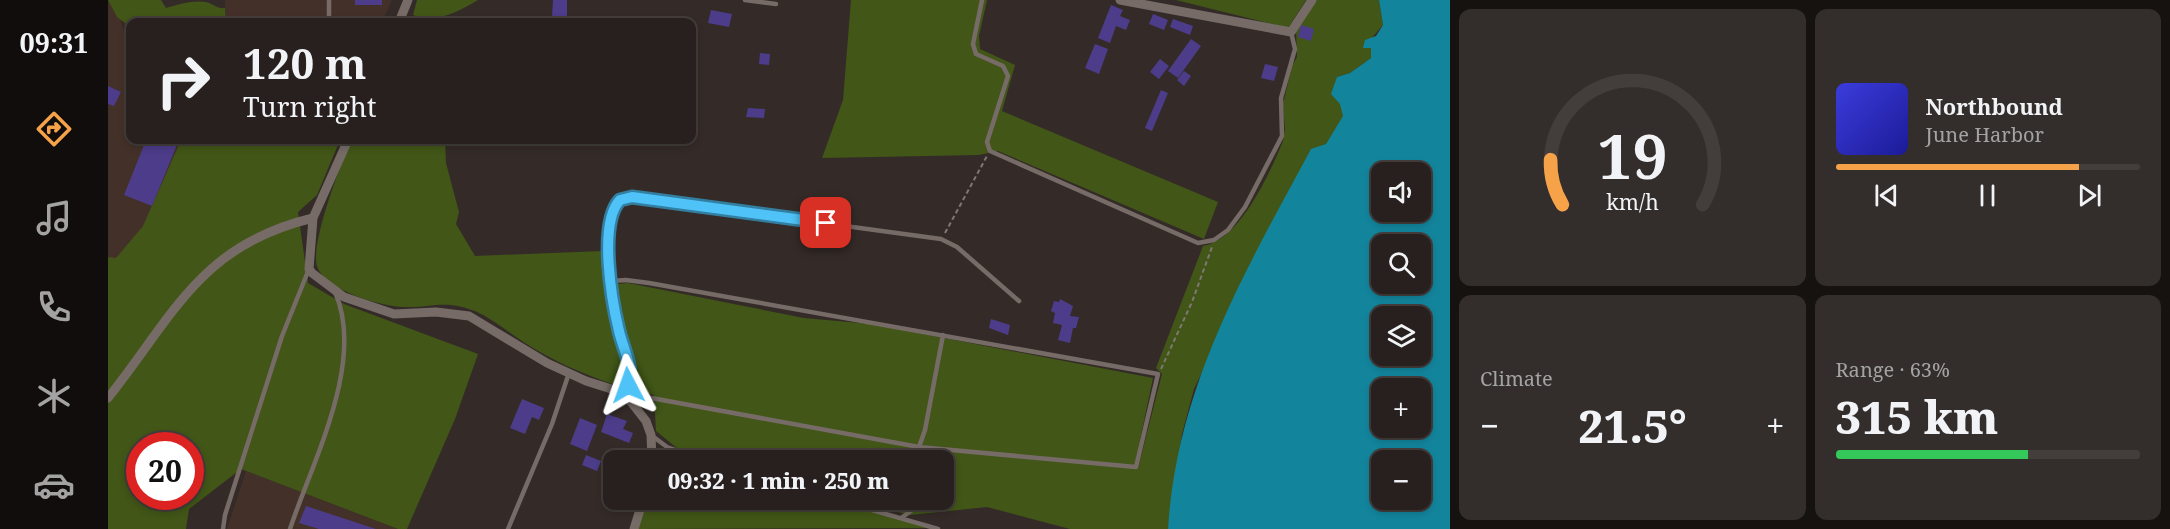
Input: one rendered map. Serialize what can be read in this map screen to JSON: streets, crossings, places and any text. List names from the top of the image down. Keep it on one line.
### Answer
{"page":{"tabs":"09:31","turn":["120 m","Turn right"],"song":["Northbound","June Harbor"],"map_buttons":["+","−"],"tile":["Climate",["Range · 63%","315 km"]],"heat":["−","21.5°","+"],"limit":"20","trip":"09:32 · 1 min · 250 m","gauge":["19","km/h"]}}
